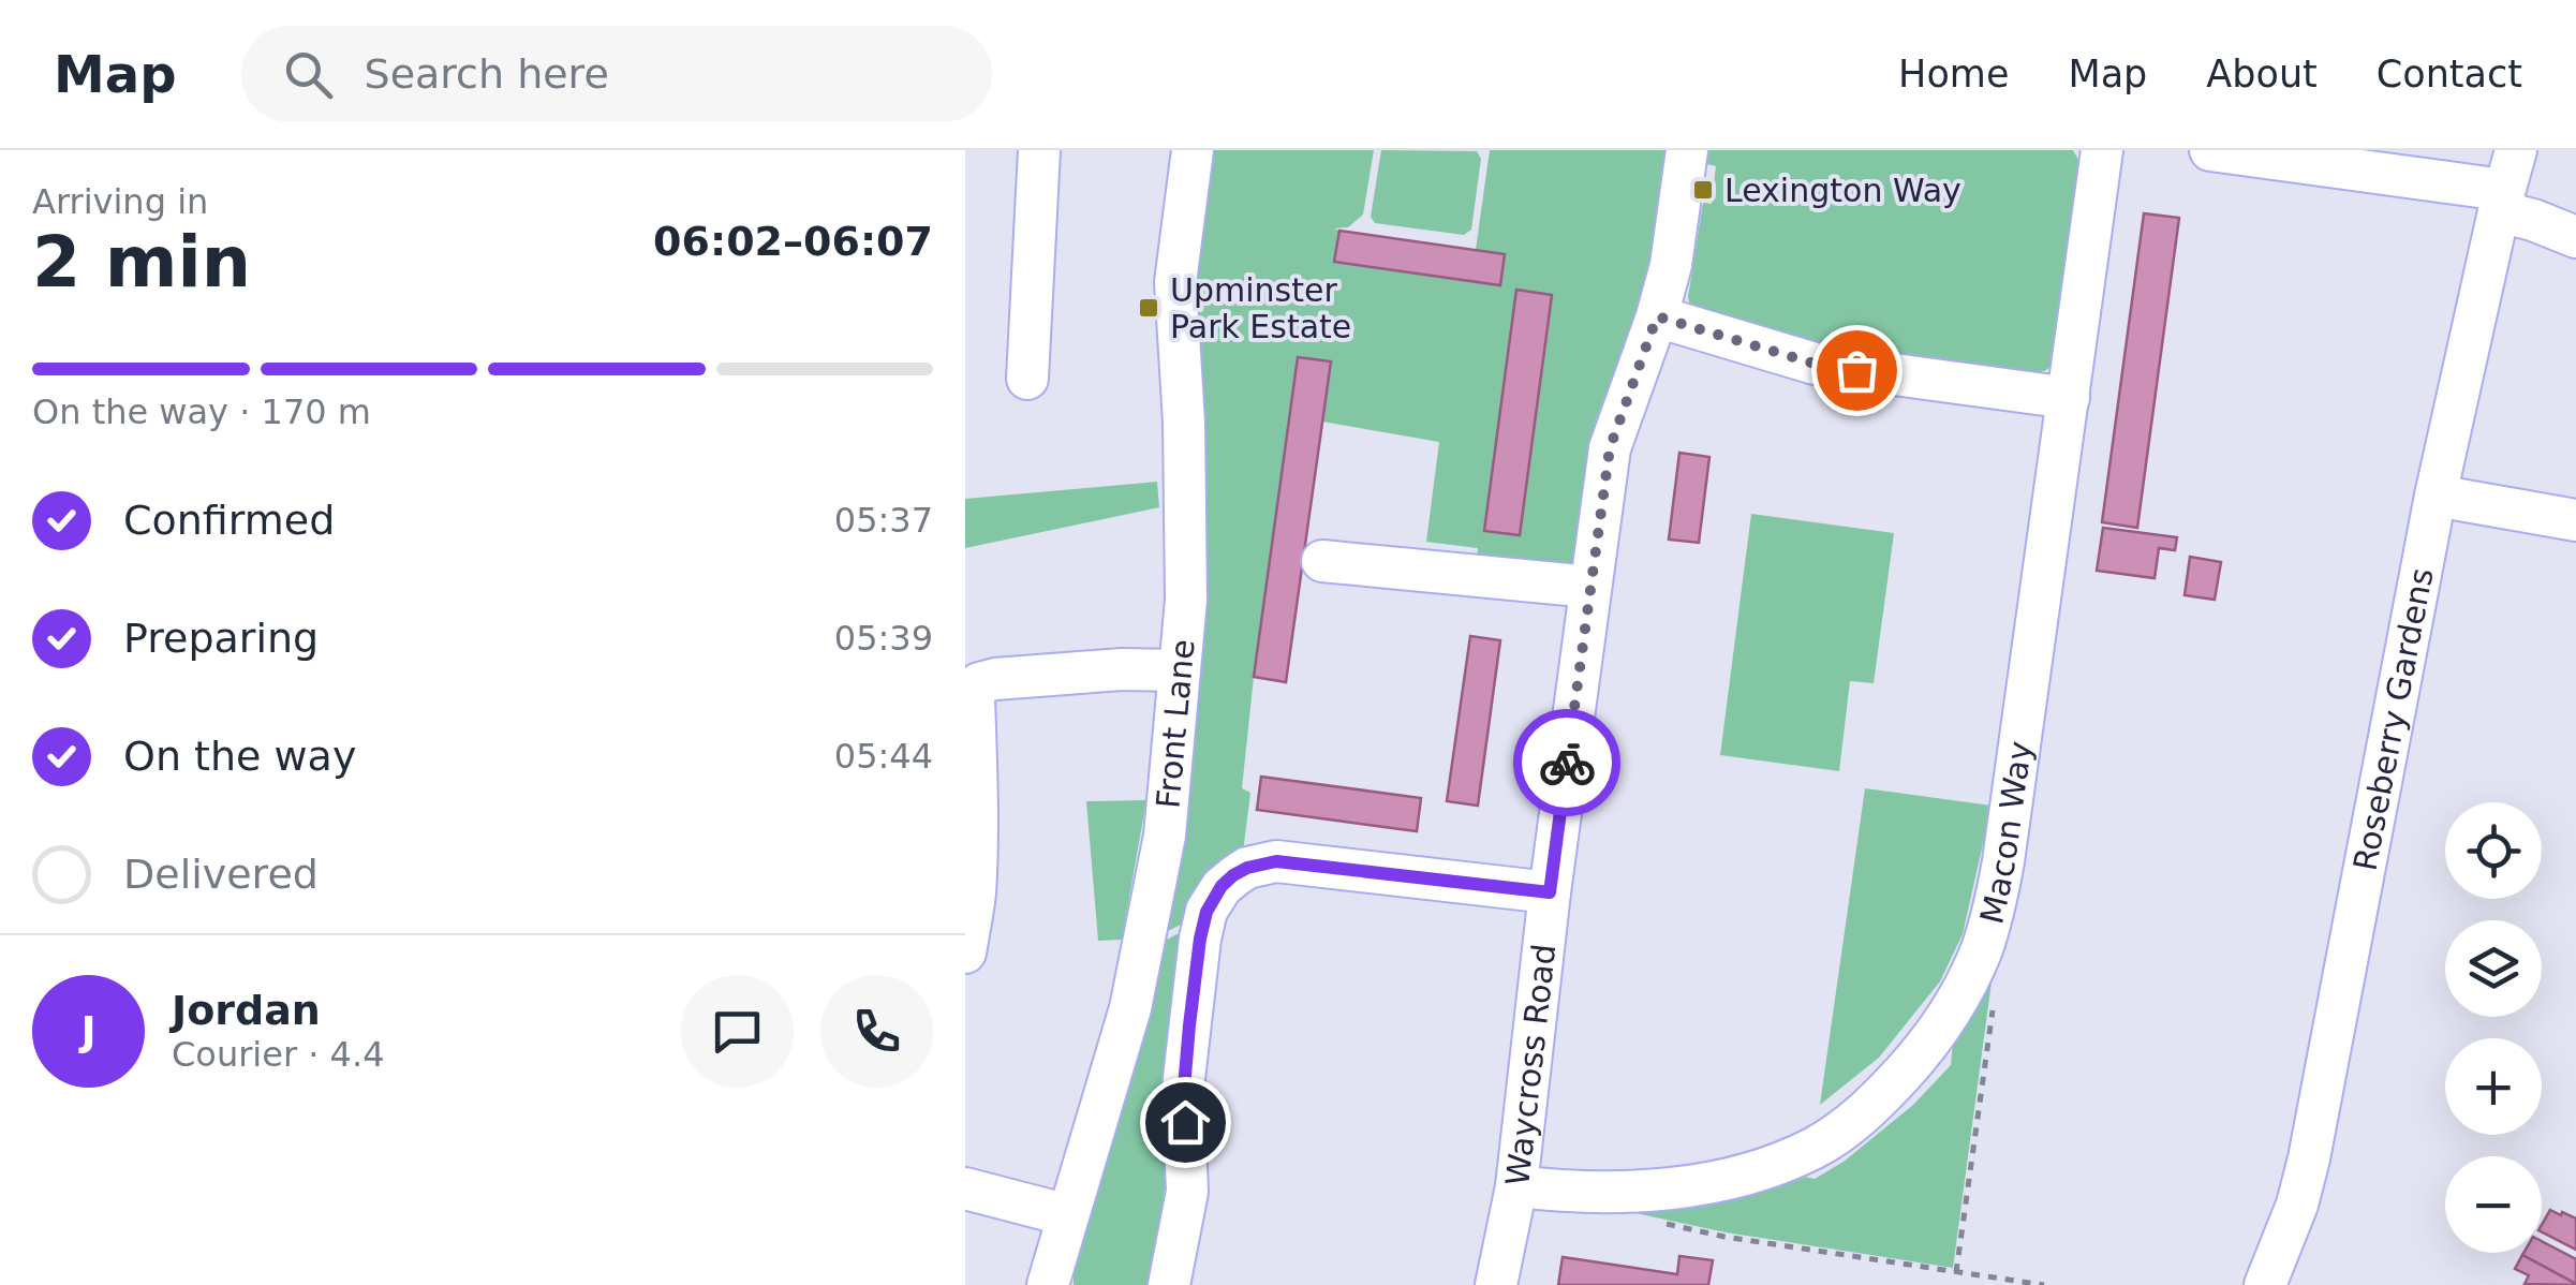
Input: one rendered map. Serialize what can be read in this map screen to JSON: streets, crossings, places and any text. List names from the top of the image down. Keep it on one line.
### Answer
{"streets":{"street":["Roseberry Gardens","Front Lane","Macon Way","Waycross Road"]},"crossings":[["Macon Way","Waycross Road"]],"places":{"transit":["Lexington Way","Upminster Park Estate"]},"page":{"header":"Map","search":"Search here","nav":["Home","Map","About","Contact"],"heading":["2 min","Arriving in","06:02–06:07"],"panel":["Jordan","Courier · 4.4"],"bar":"On the way · 170 m","list":[["Confirmed","05:37"],["Preparing","05:39"],["On the way","05:44"],"Delivered"],"map_buttons":["+","−"],"round":"J"}}
